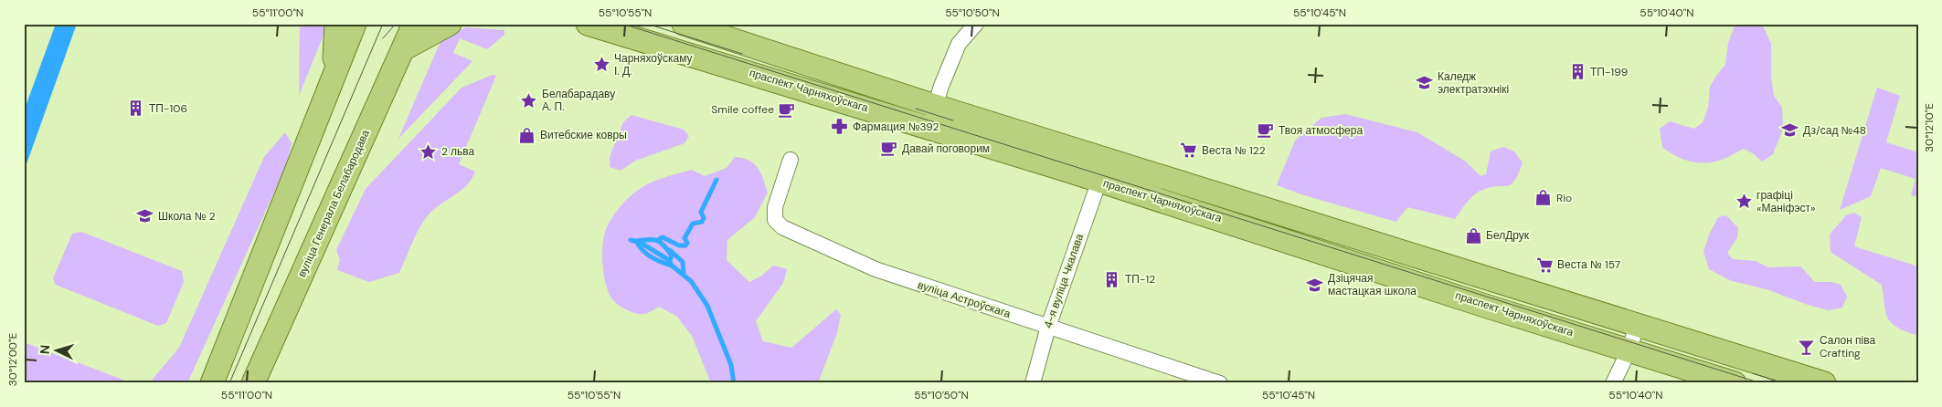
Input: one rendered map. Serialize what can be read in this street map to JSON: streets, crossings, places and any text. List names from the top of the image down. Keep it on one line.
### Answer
{"streets":{"main road":["праспект Чарняхоўскага","вуліца Генерала Белабародава"],"street":["4-я вуліца Чкалава","вуліца Астроўскага"]},"crossings":[["праспект Чарняхоўскага","4-я вуліца Чкалава"],["4-я вуліца Чкалава","вуліца Астроўскага"]],"places":{"place":["Чарняхоўскаму І. Д.","Белабарадаву А. П.","2 льва","графіці «Маніфэст»"],"building":["ТП-199","ТП-106","ТП-12"],"school or university":["Каледж электратэхнікі","Дз/сад №48","Школа № 2","Дзіцячая мастацкая школа"],"cafe":["Smile coffee","Твоя атмосфера","Давай поговорим"],"pharmacy":["Фармация №392"],"shop":["Витебские ковры","Rio","БелДрук"],"supermarket":["Веста № 122","Веста № 157"],"bar":["Салон піва Crafting"]},"north":"left","coordinates":["55°11'00\"N","55°10'55\"N","55°10'50\"N","55°10'45\"N","55°10'40\"N","30°12'10\"E","30°12'00\"E"]}
